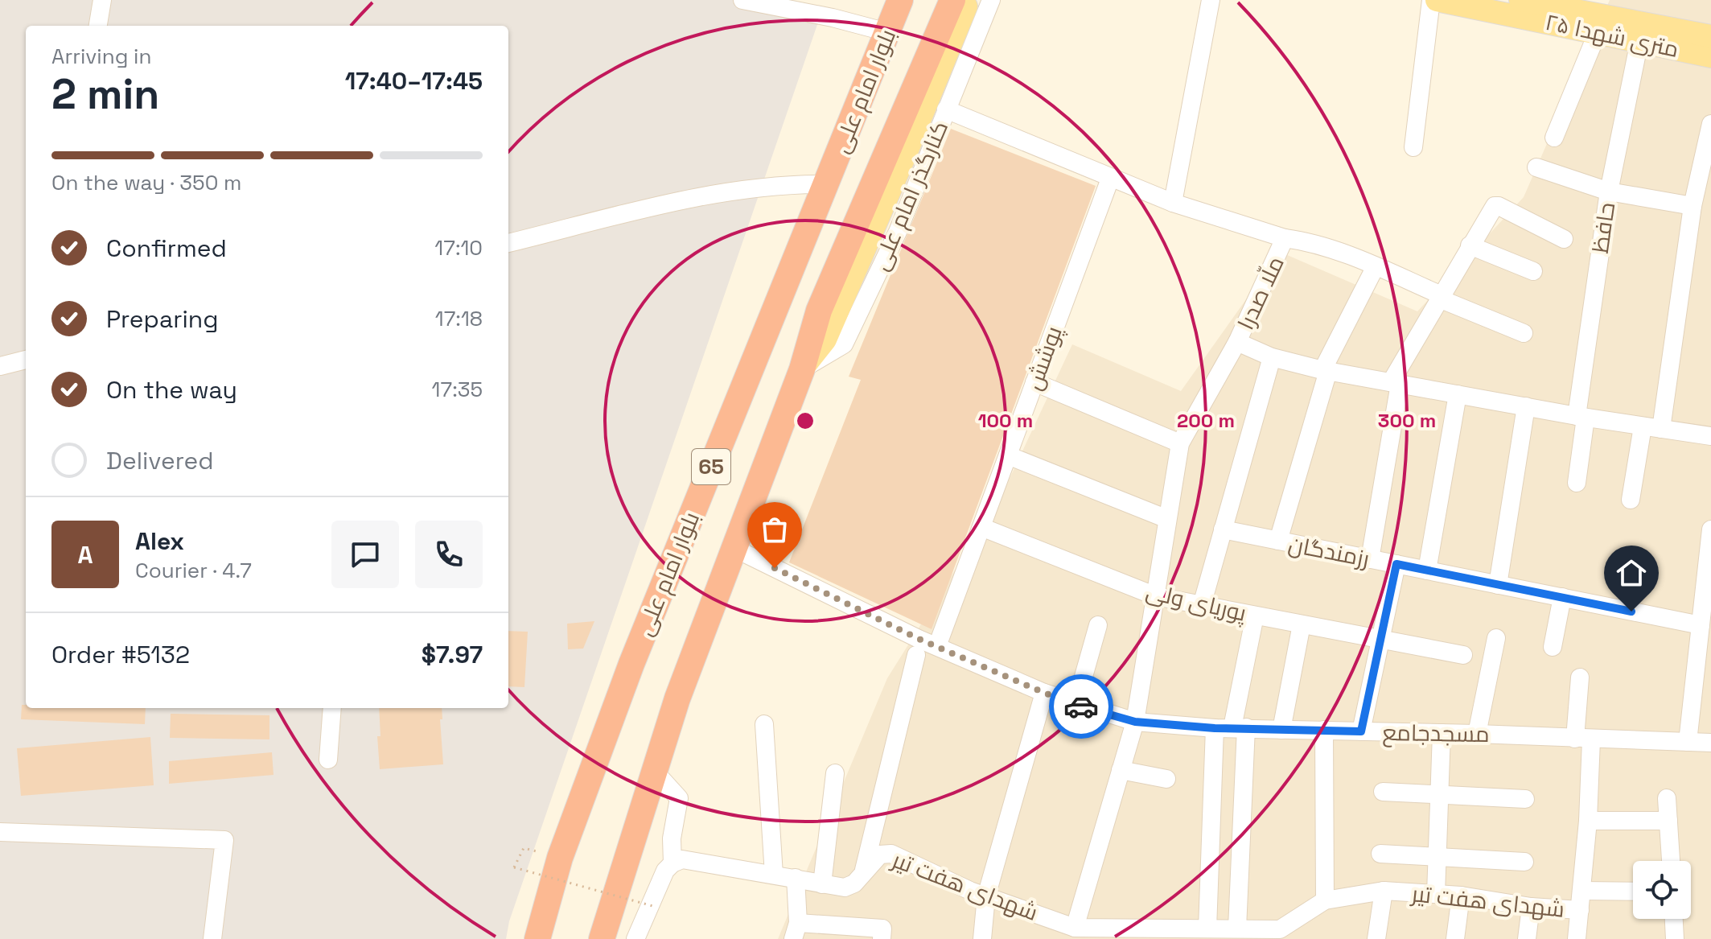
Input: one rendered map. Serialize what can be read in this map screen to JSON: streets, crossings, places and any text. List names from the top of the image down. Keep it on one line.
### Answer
{"streets":{"highway":["بلوار امام علی","65"],"main road":["۲۵ متری شهدا"],"street":["کنارگذر امام علی","حافظ","ملّا صدرا","پوشش","رزمندگان","پوریای ولی","مسجدجامع","شهدای هفت تیر"]},"crossings":[["۲۵ متری شهدا","حافظ"],["بلوار امام علی","کنارگذر امام علی"],["بلوار امام علی","مسجدجامع"],["کنارگذر امام علی","ملّا صدرا"],["حافظ","ملّا صدرا"],["ملّا صدرا","پوشش"],["پوشش","پوریای ولی"],["پوشش","مسجدجامع"]],"page":{"heading":["2 min","Arriving in","17:40–17:45"],"panel":["Alex","Courier · 4.7","Order #5132","$7.97"],"bar":"On the way · 350 m","list":[["Confirmed","17:10"],["Preparing","17:18"],["On the way","17:35"],"Delivered"],"round":"A"},"rings":["100 m","200 m","300 m"]}
